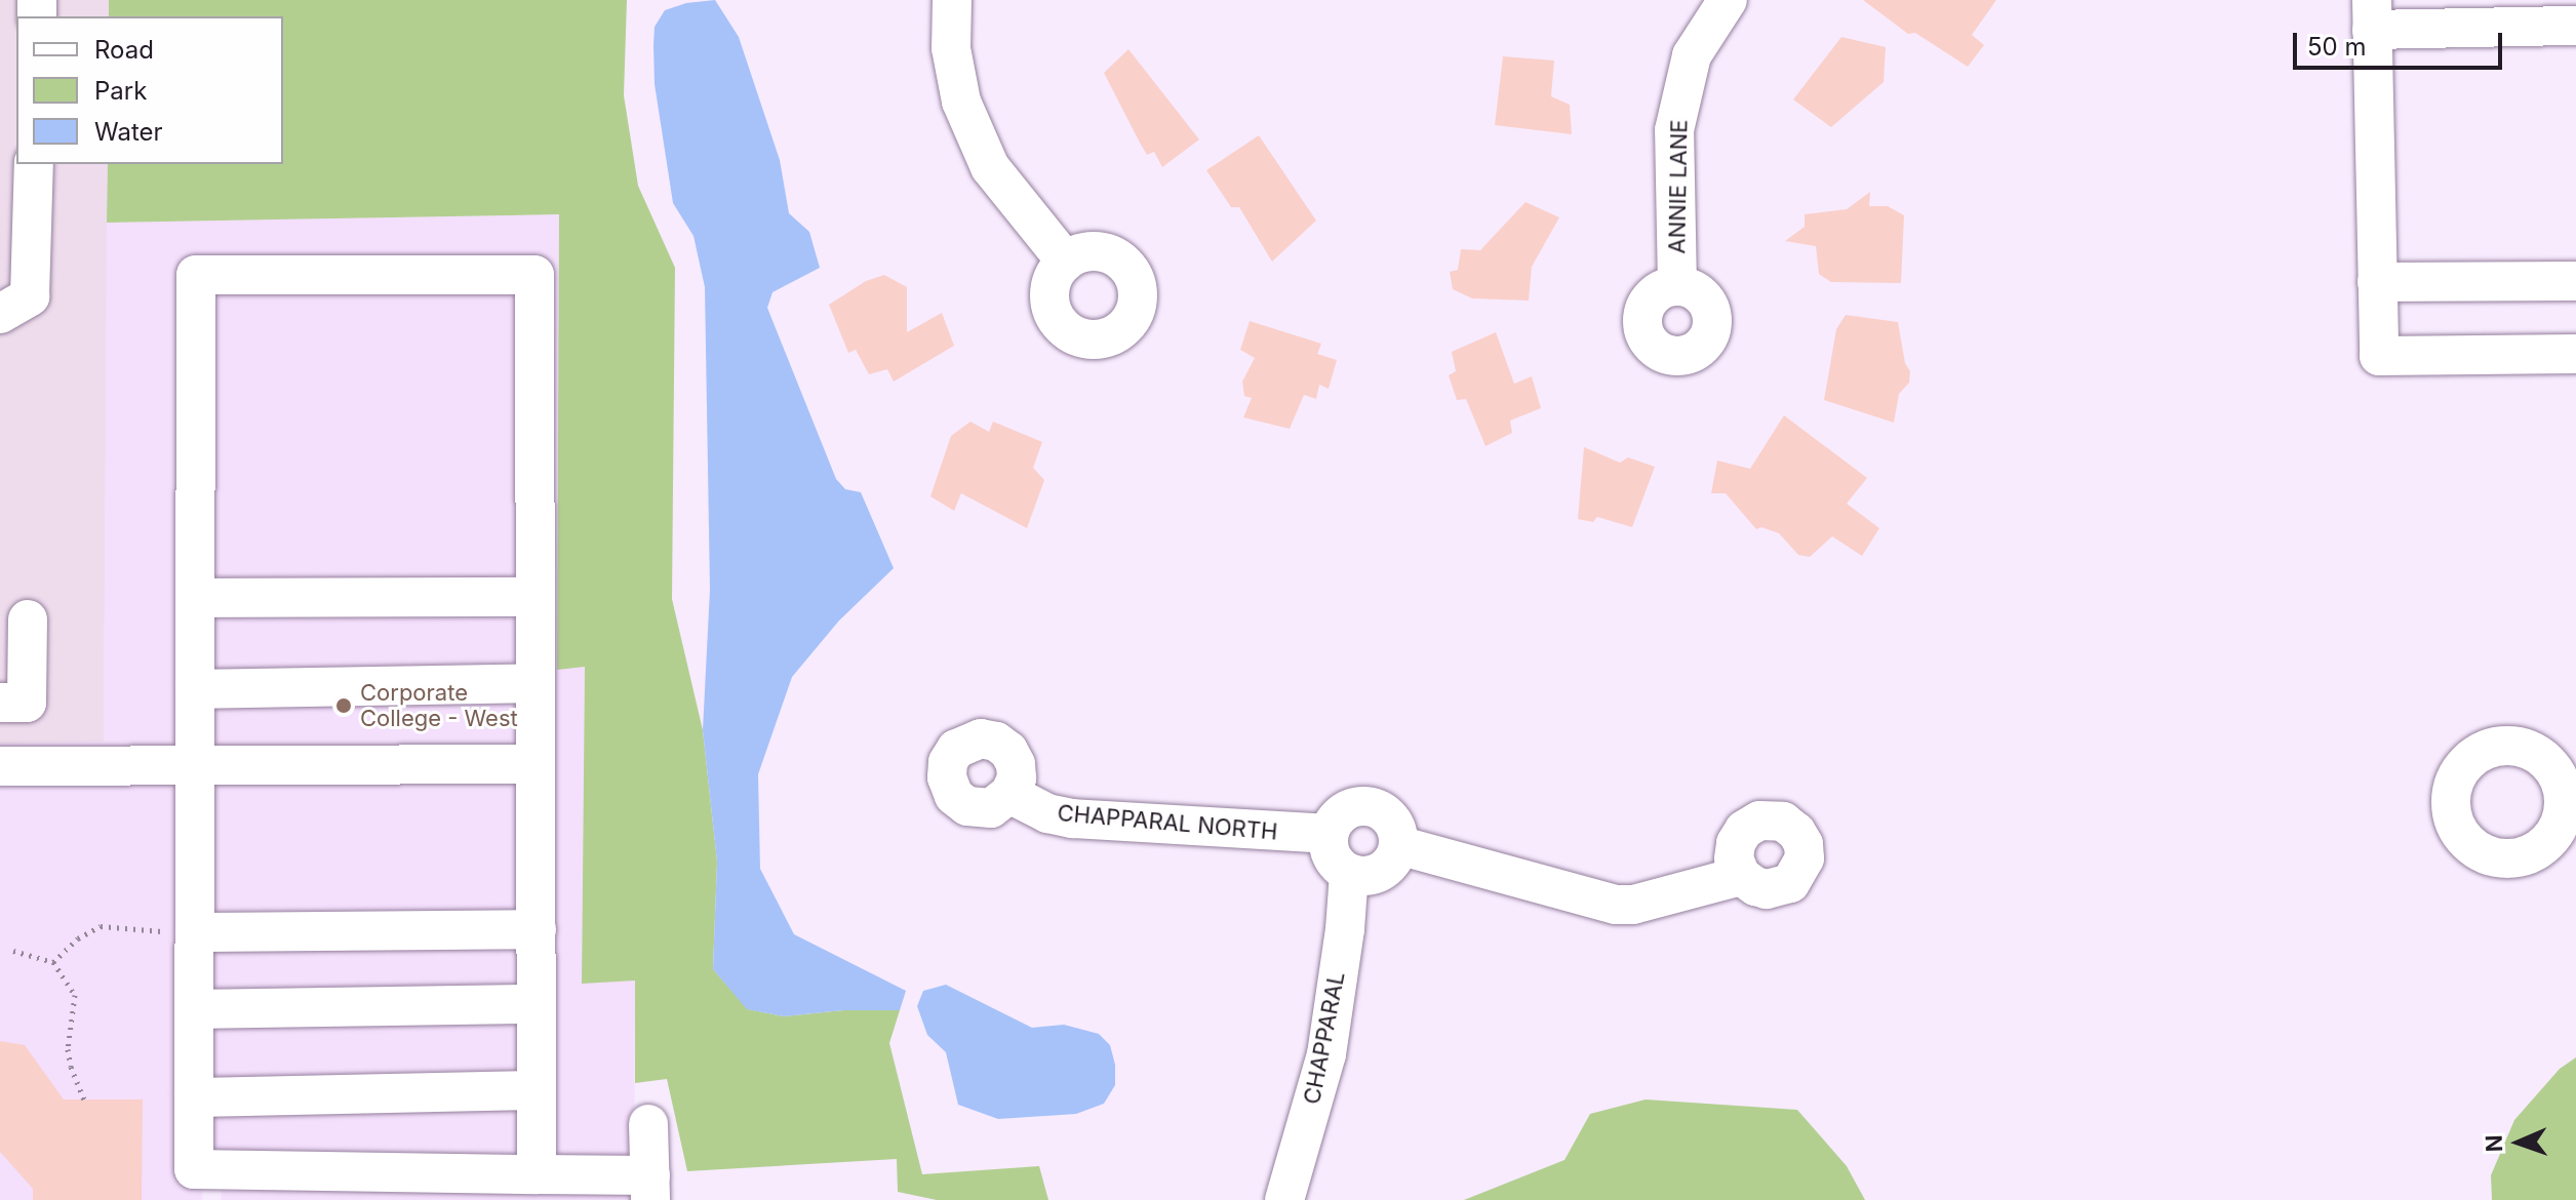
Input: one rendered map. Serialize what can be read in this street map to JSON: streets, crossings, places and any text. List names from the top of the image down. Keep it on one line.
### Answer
{"streets":{"street":["ANNIE LANE","CHAPPARAL NORTH","CHAPPARAL"]},"crossings":[["CHAPPARAL NORTH","CHAPPARAL"]],"places":["Corporate College - West"],"legend":["Road","Park","Water"],"scale_bar":"50 m","north":"left"}
